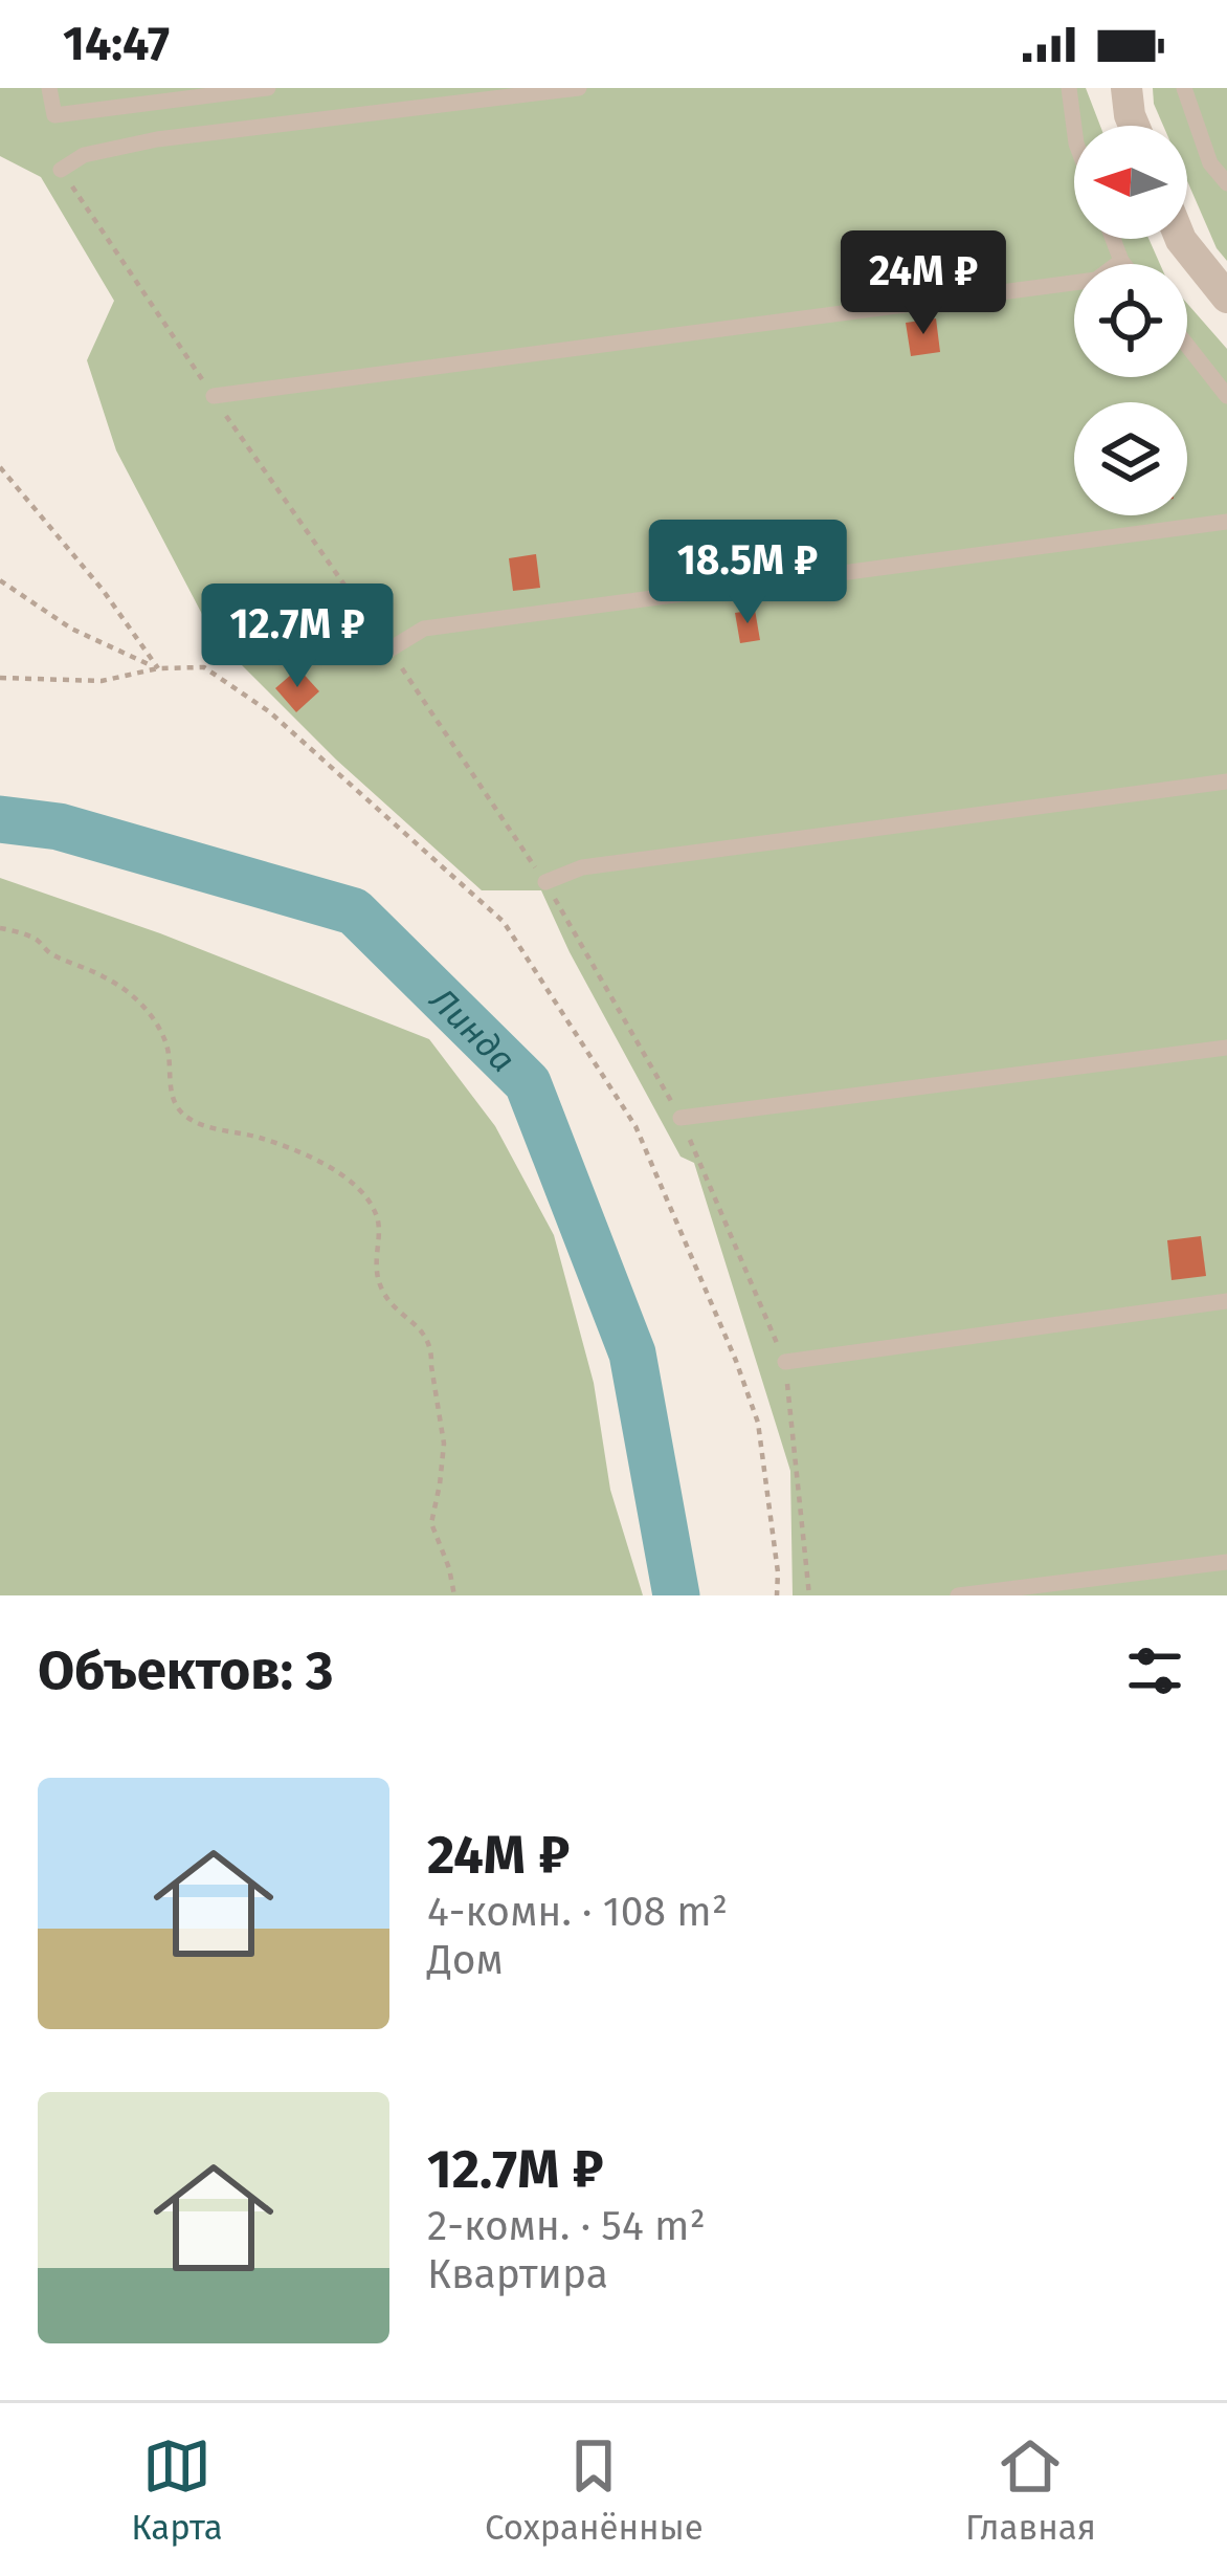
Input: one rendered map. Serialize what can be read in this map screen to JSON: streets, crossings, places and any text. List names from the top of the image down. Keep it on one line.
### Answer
{"water":["Линда"],"north":"left","page":{"status":"14:47","price":["24M ₽","18.5M ₽","12.7M ₽"],"heading":"Объектов: 3","list":[{"name":"24M ₽","note":"4-комн. · 108 m² · Дом"},{"name":"12.7M ₽","note":"2-комн. · 54 m² · Квартира"}],"tabs":["Карта","Сохранённые","Главная"]}}
